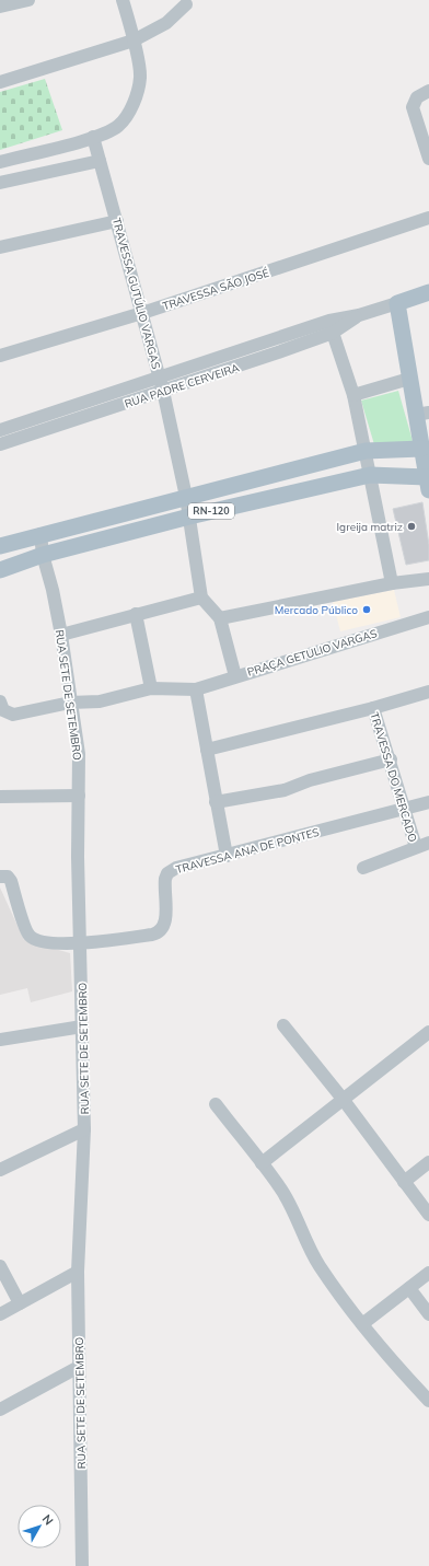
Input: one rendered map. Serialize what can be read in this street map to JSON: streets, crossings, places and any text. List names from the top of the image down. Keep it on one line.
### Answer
{"streets":{"main road":["RUA PADRE CERVEIRA","RN-120"],"street":["TRAVESSA SÃO JOSÉ","TRAVESSA GUTÚLIO VARGAS","PRAÇA GETULIO VARGAS","RUA SETE DE SETEMBRO","TRAVESSA DO MERCADO","TRAVESSA ANA DE PONTES"]},"crossings":[["TRAVESSA SÃO JOSÉ","TRAVESSA GUTÚLIO VARGAS"],["TRAVESSA GUTÚLIO VARGAS","RUA PADRE CERVEIRA"],["TRAVESSA GUTÚLIO VARGAS","RN-120"],["RUA PADRE CERVEIRA","RN-120"],["RN-120","RUA SETE DE SETEMBRO"],["RUA SETE DE SETEMBRO","TRAVESSA ANA DE PONTES"],["TRAVESSA DO MERCADO","TRAVESSA ANA DE PONTES"]],"places":["Igreija matriz","Mercado Público"],"north":"top right"}
